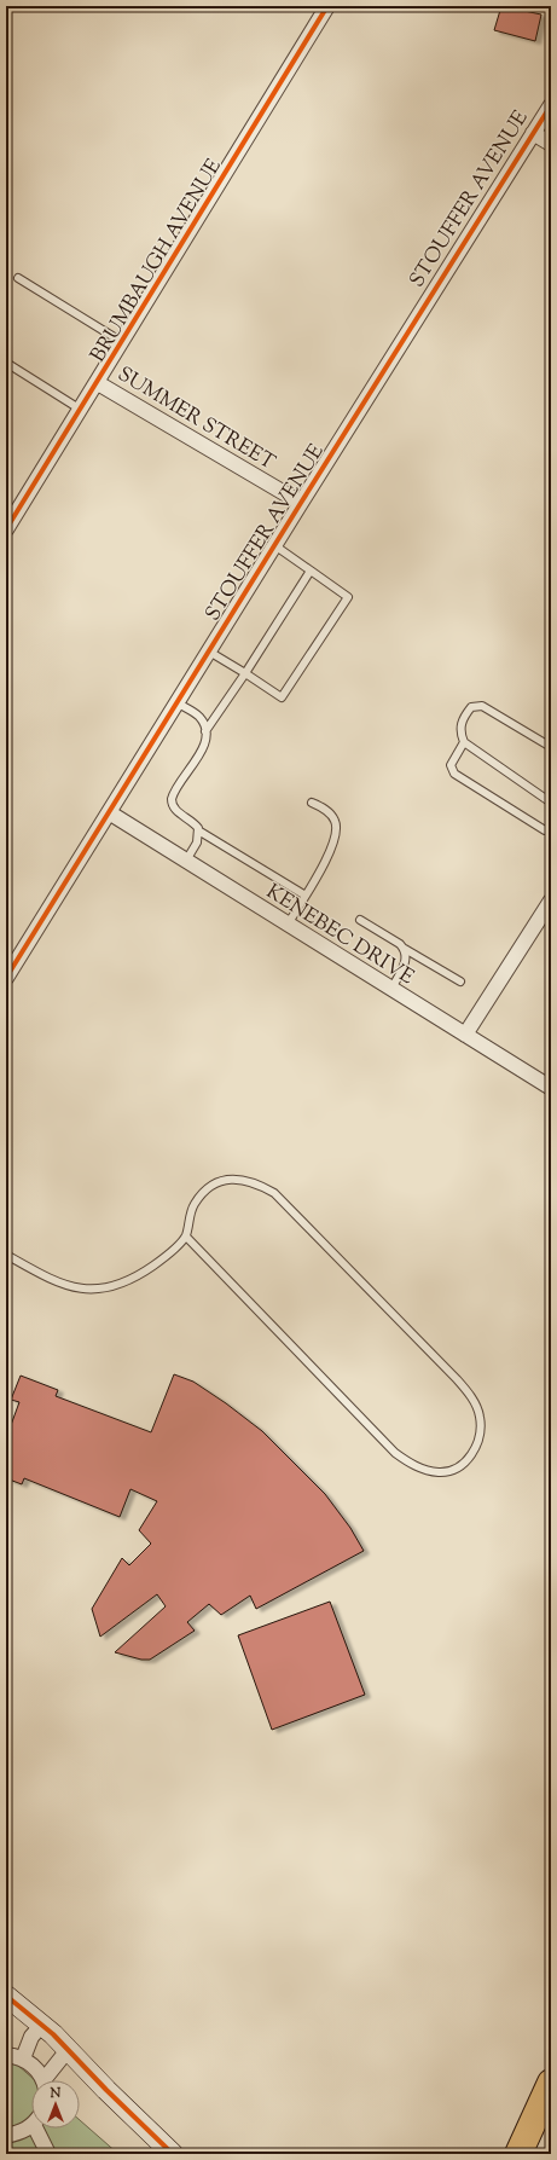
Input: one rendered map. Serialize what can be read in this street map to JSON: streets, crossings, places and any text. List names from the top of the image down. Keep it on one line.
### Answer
{"streets":{"street":["STOUFFER AVENUE","BRUMBAUGH AVENUE","SUMMER STREET","KENEBEC DRIVE"]},"crossings":[["STOUFFER AVENUE","SUMMER STREET"],["STOUFFER AVENUE","KENEBEC DRIVE"],["BRUMBAUGH AVENUE","SUMMER STREET"]],"north":"top"}
